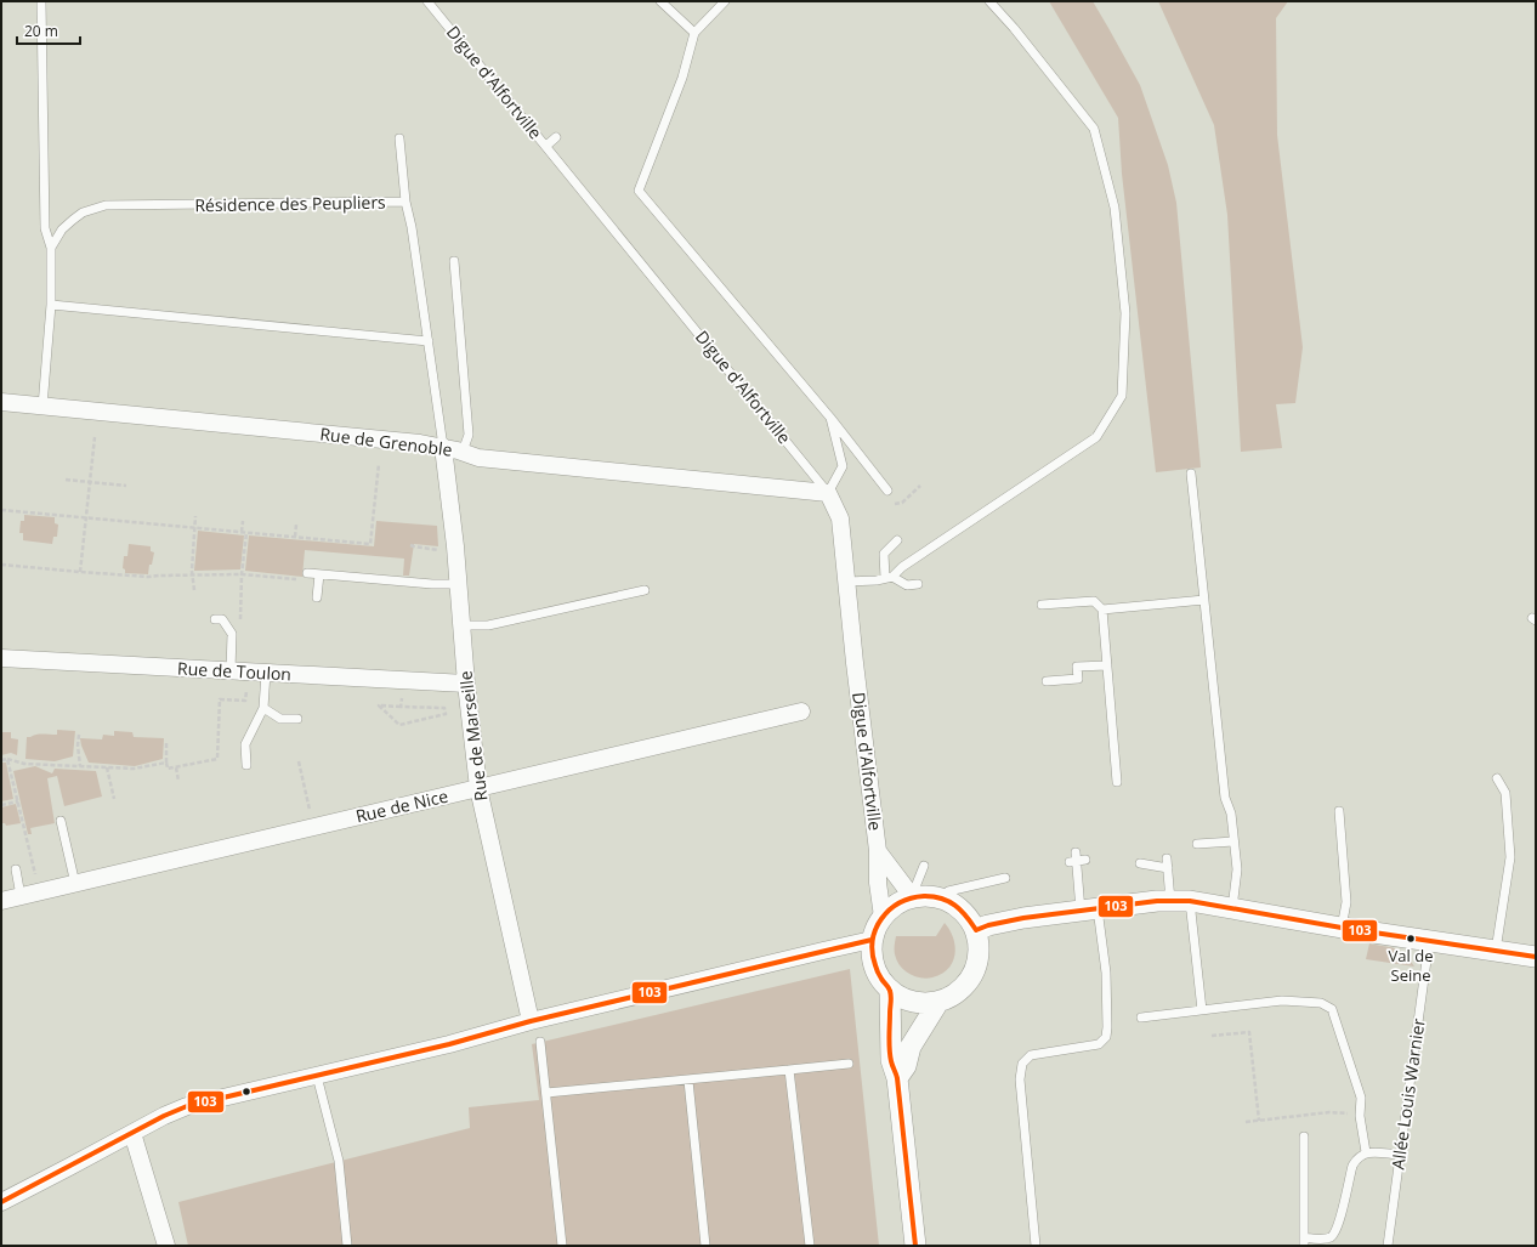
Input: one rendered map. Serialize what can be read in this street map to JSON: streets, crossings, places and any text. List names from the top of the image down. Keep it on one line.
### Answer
{"streets":{"street":["Digue d'Alfortville","Rue de Grenoble","Rue de Toulon","Rue de Marseille","Rue de Nice"],"lane":["Résidence des Peupliers","Allée Louis Warnier"]},"crossings":[["Digue d'Alfortville","Rue de Grenoble"],["Résidence des Peupliers","Rue de Grenoble"],["Résidence des Peupliers","Rue de Marseille"],["Rue de Grenoble","Rue de Marseille"],["Rue de Toulon","Rue de Marseille"],["Rue de Marseille","Rue de Nice"]],"places":["Val de Seine"],"lines":["transit line 103"],"scale_bar":"20 m"}
